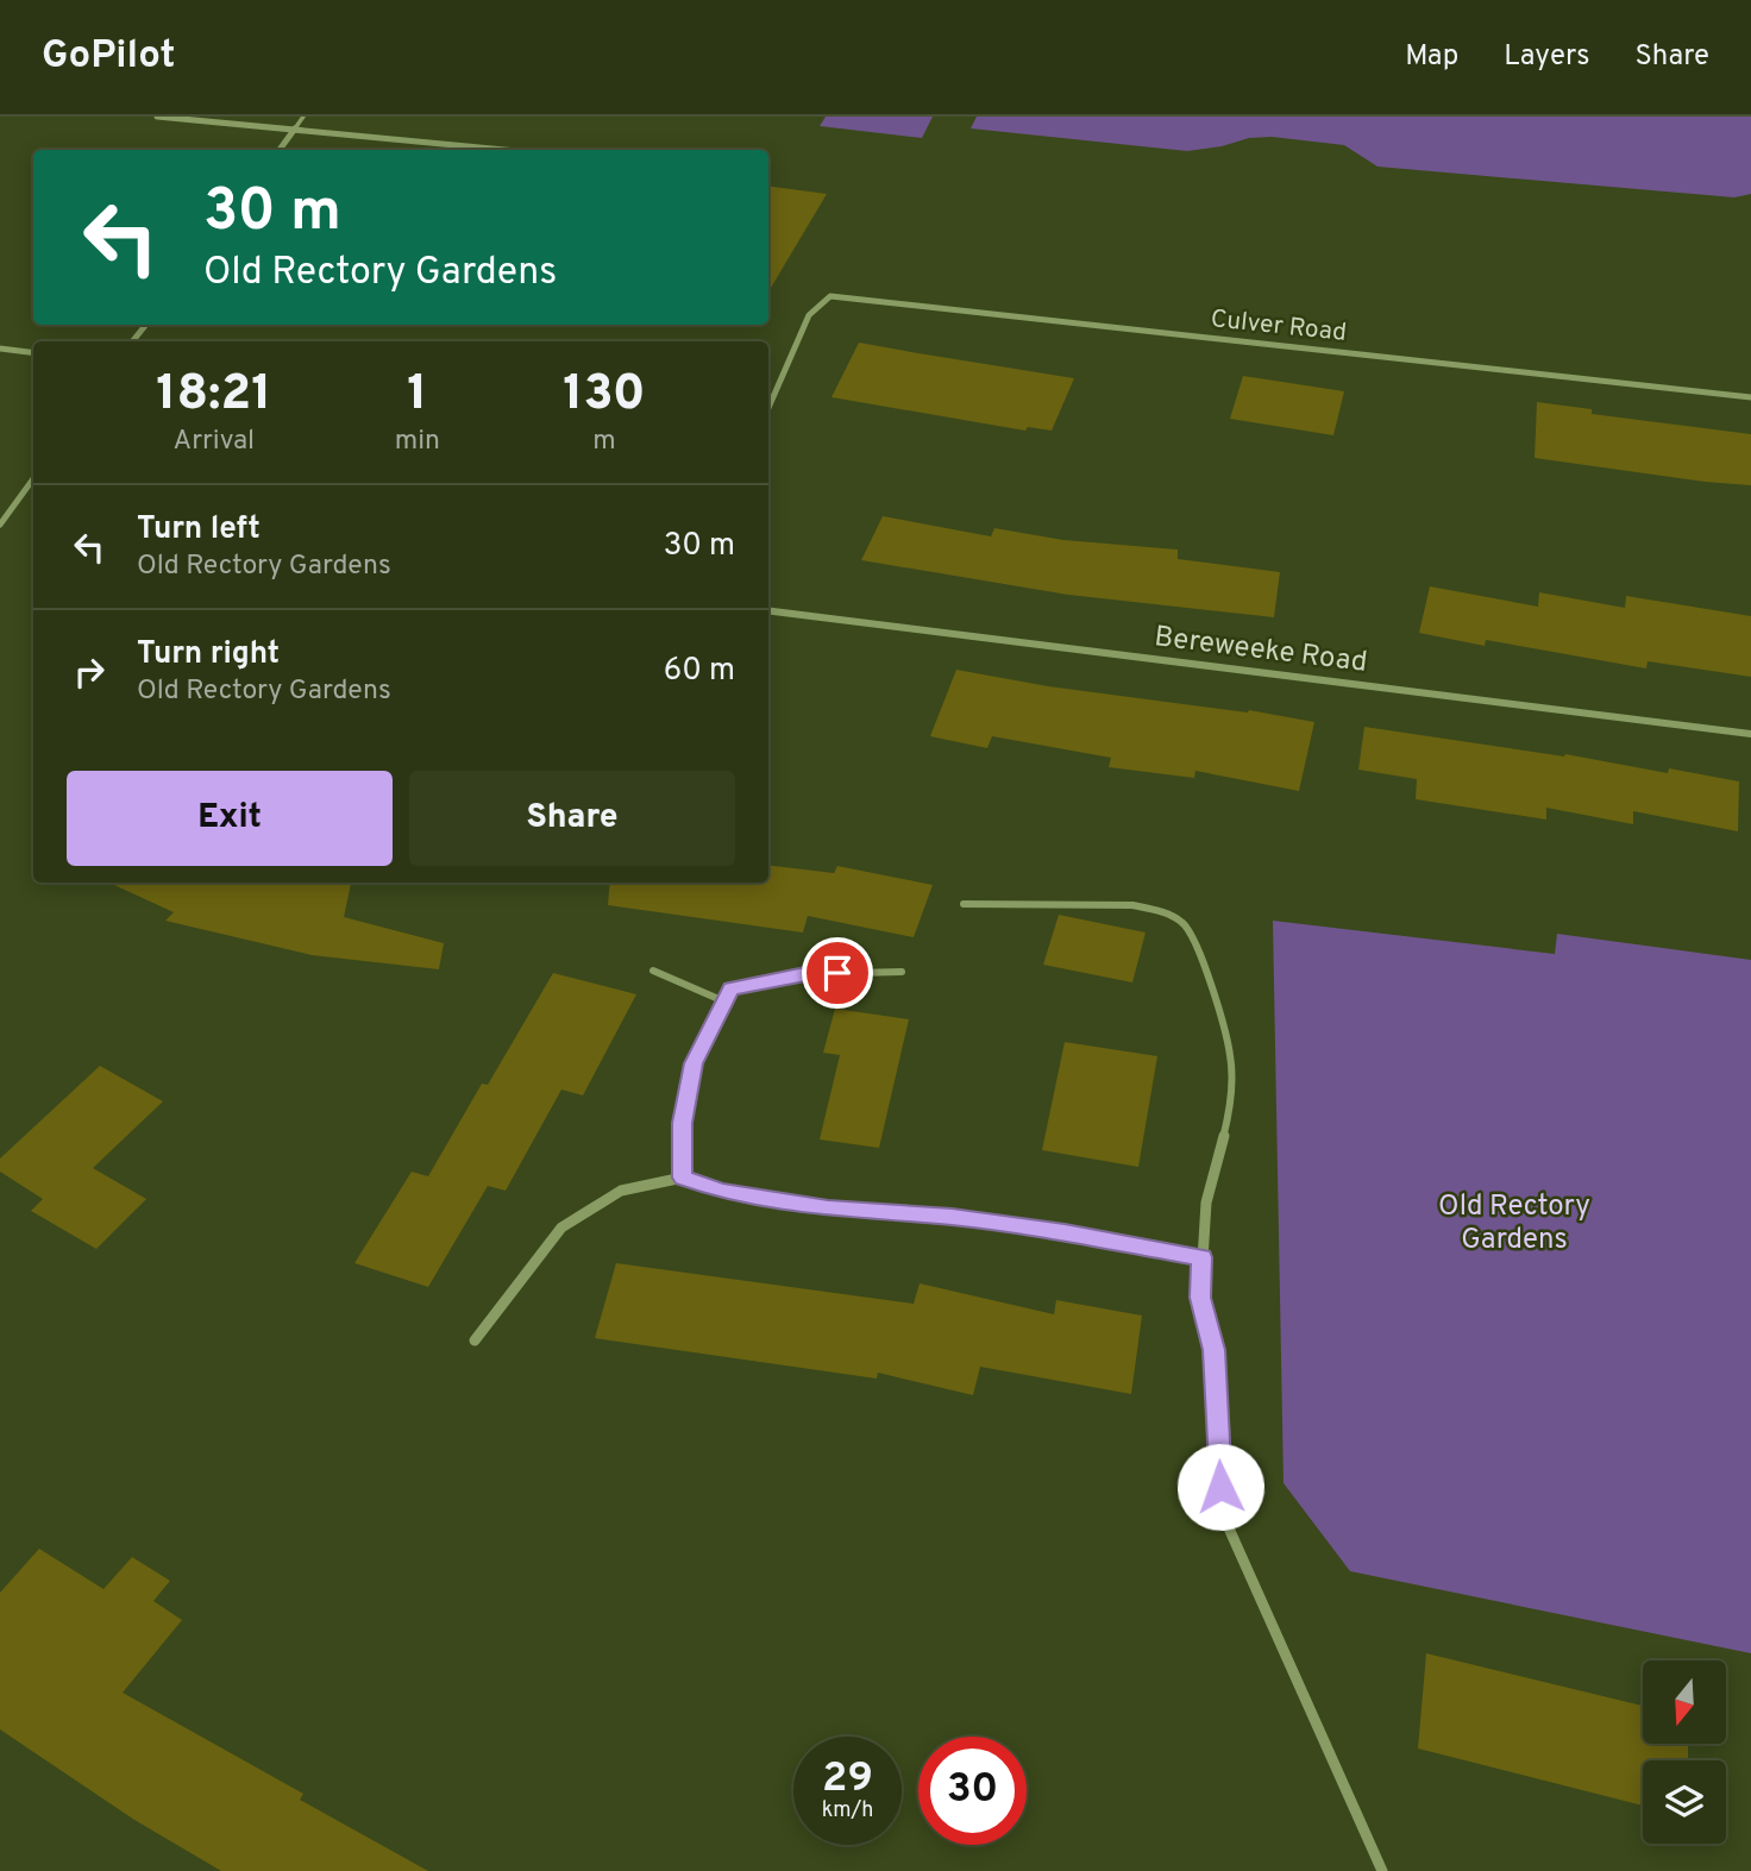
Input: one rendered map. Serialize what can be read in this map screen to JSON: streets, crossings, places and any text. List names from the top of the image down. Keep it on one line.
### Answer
{"streets":{"street":["Culver Road","Bereweeke Road"]},"parks":["Old Rectory Gardens"],"north":"bottom","page":{"header":"GoPilot","nav":["Map","Layers","Share"],"turn":["30 m","Old Rectory Gardens"],"eta":["18:21","Arrival","1","min","130","m"],"list":[{"name":"Turn left","note":"Old Rectory Gardens","value":"30 m"},{"name":"Turn right","note":"Old Rectory Gardens","value":"60 m"}],"buttons":["Exit","Share"],"speed":"29 km/h","limit":"30"}}
